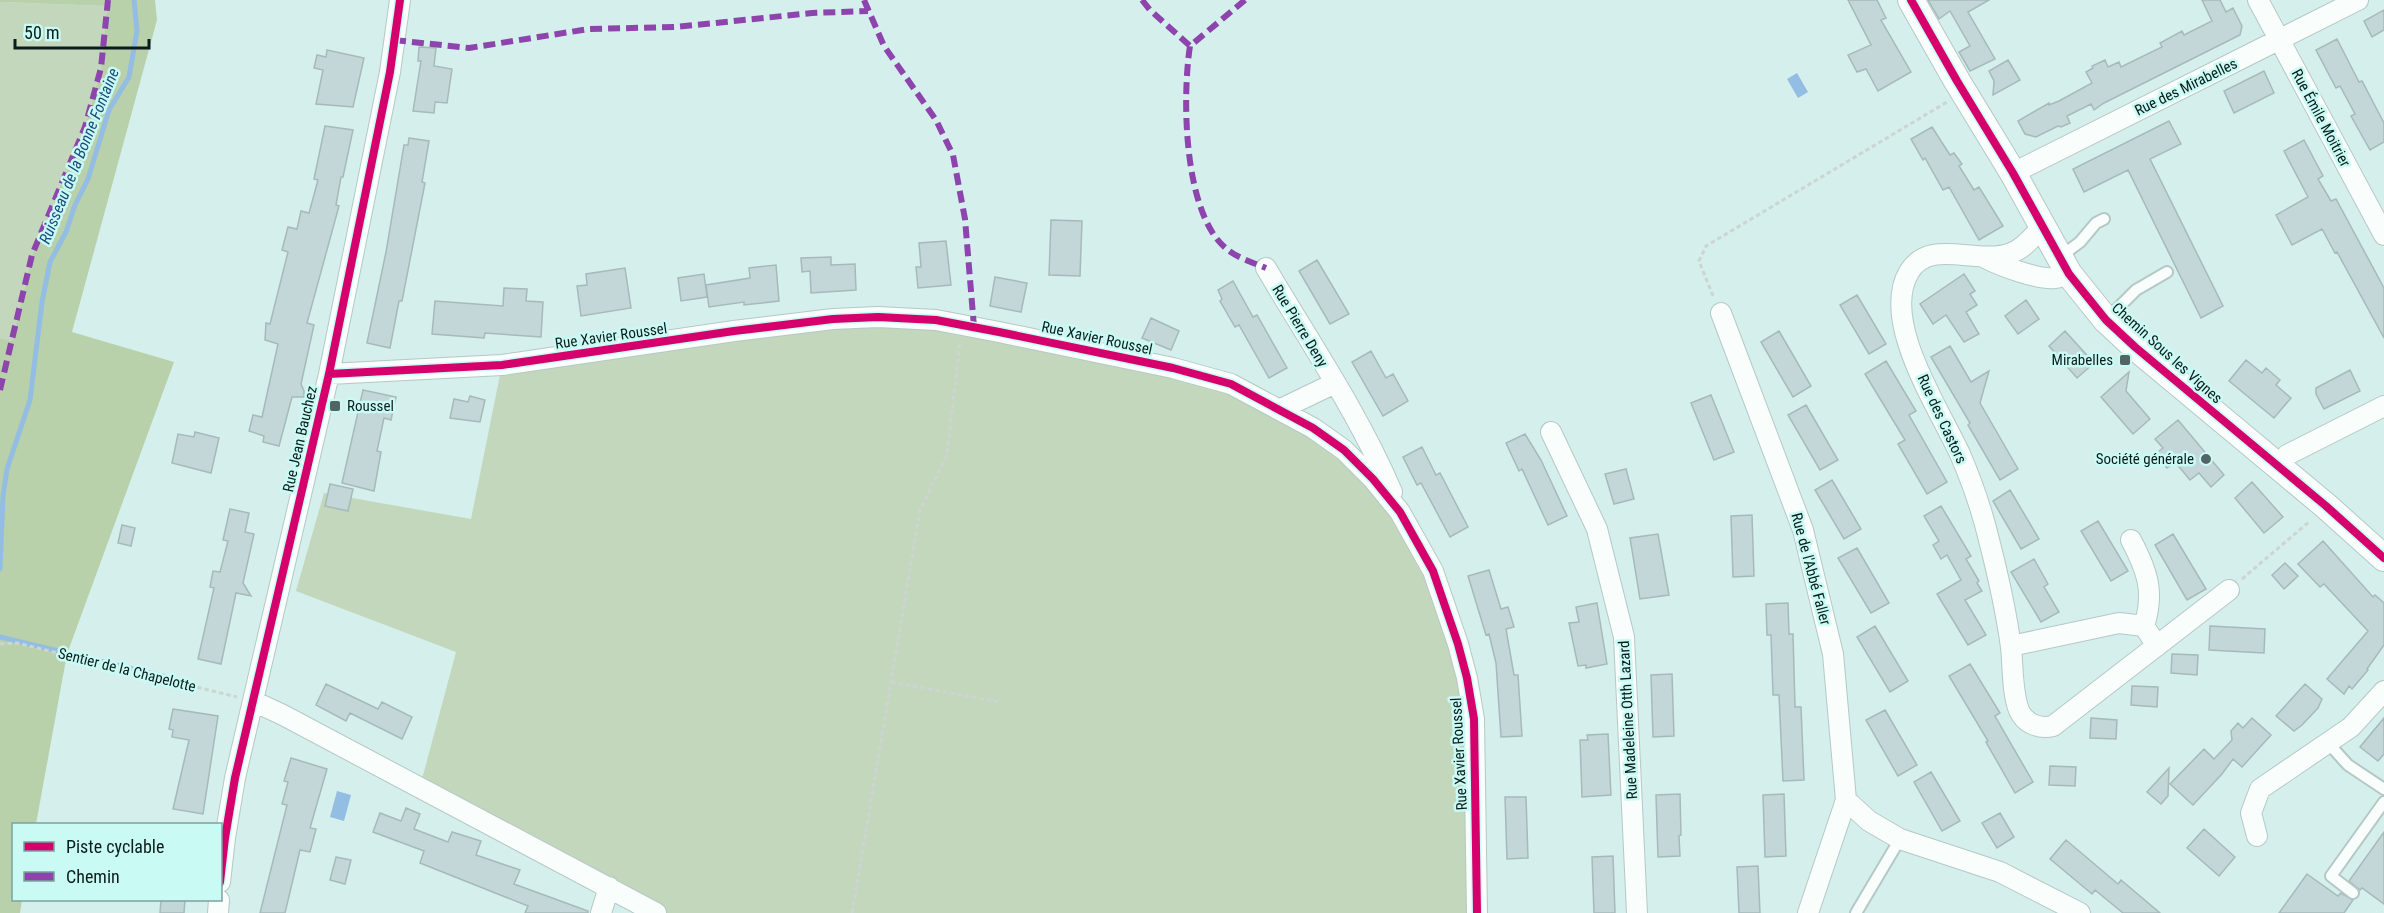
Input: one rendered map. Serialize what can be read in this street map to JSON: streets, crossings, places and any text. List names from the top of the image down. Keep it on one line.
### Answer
{"streets":{"street":["Rue des Mirabelles","Rue Émile Moitrier","Rue Pierre Deny","Rue Xavier Roussel","Chemin Sous les Vignes","Rue des Castors","Rue Jean Bauchez","Rue de l'Abbé Faller","Rue Madeleine Otth Lazard"],"path":["Sentier de la Chapelotte"]},"crossings":[["Rue des Mirabelles","Rue Émile Moitrier"],["Rue des Mirabelles","Chemin Sous les Vignes"],["Rue Pierre Deny","Rue Xavier Roussel"],["Rue Xavier Roussel","Rue Jean Bauchez"],["Chemin Sous les Vignes","Rue des Castors"],["Rue Jean Bauchez","Sentier de la Chapelotte"]],"water":["Ruisseau de la Bonne Fontaine"],"places":{"transit":["Mirabelles","Roussel"],"other":["Société générale"]},"legend":["Piste cyclable","Chemin"],"scale_bar":"50 m"}
